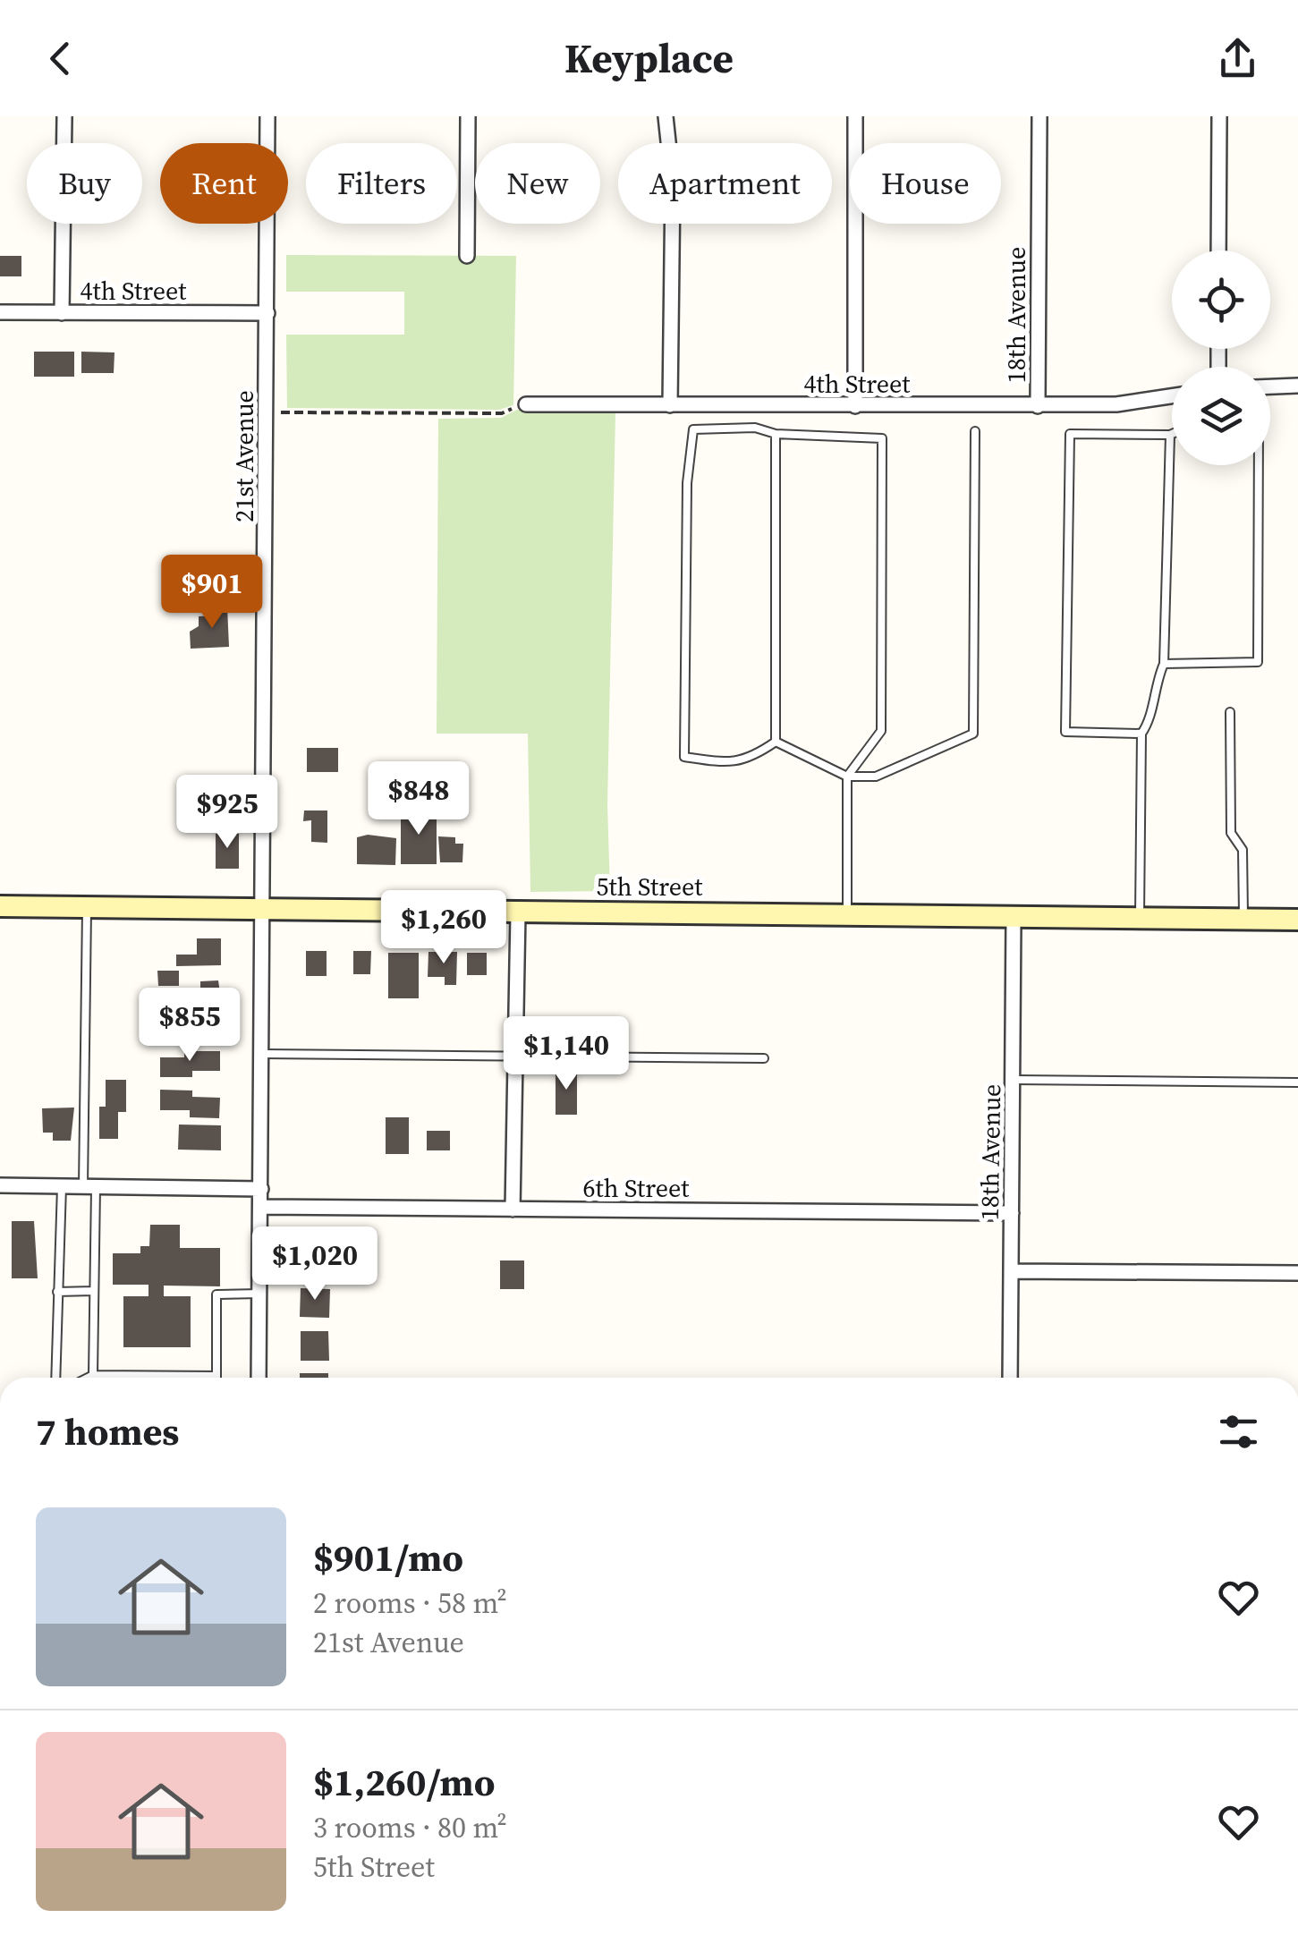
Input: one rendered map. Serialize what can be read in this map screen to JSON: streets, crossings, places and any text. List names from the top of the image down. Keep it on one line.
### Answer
{"streets":{"main road":["5th Street"],"street":["4th Street","18th Avenue","21st Avenue","6th Street"]},"crossings":[["4th Street","18th Avenue"],["4th Street","21st Avenue"],["18th Avenue","5th Street"],["18th Avenue","6th Street"],["21st Avenue","5th Street"],["21st Avenue","6th Street"]],"page":{"header":"Keyplace","chip":["Buy","Rent","Filters","New","Apartment","House"],"price":["$901","$848","$925","$1,260","$855","$1,140","$1,020"],"heading":"7 homes","list":[{"name":"$901/mo","note":"2 rooms · 58 m² · 21st Avenue"},{"name":"$1,260/mo","note":"3 rooms · 80 m² · 5th Street"}]}}
